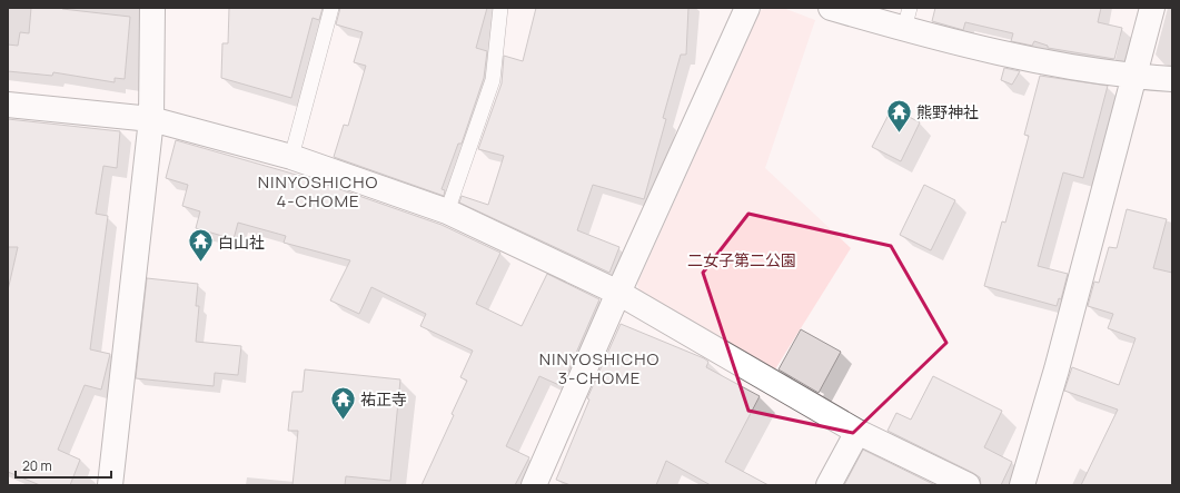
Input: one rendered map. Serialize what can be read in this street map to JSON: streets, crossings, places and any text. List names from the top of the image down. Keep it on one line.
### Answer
{"districts":["NINYOSHICHO 4-CHOME","NINYOSHICHO 3-CHOME"],"parks":["二女子第二公園"],"places":{"temple":["熊野神社","白山社","祐正寺"]},"scale_bar":"20 m"}
